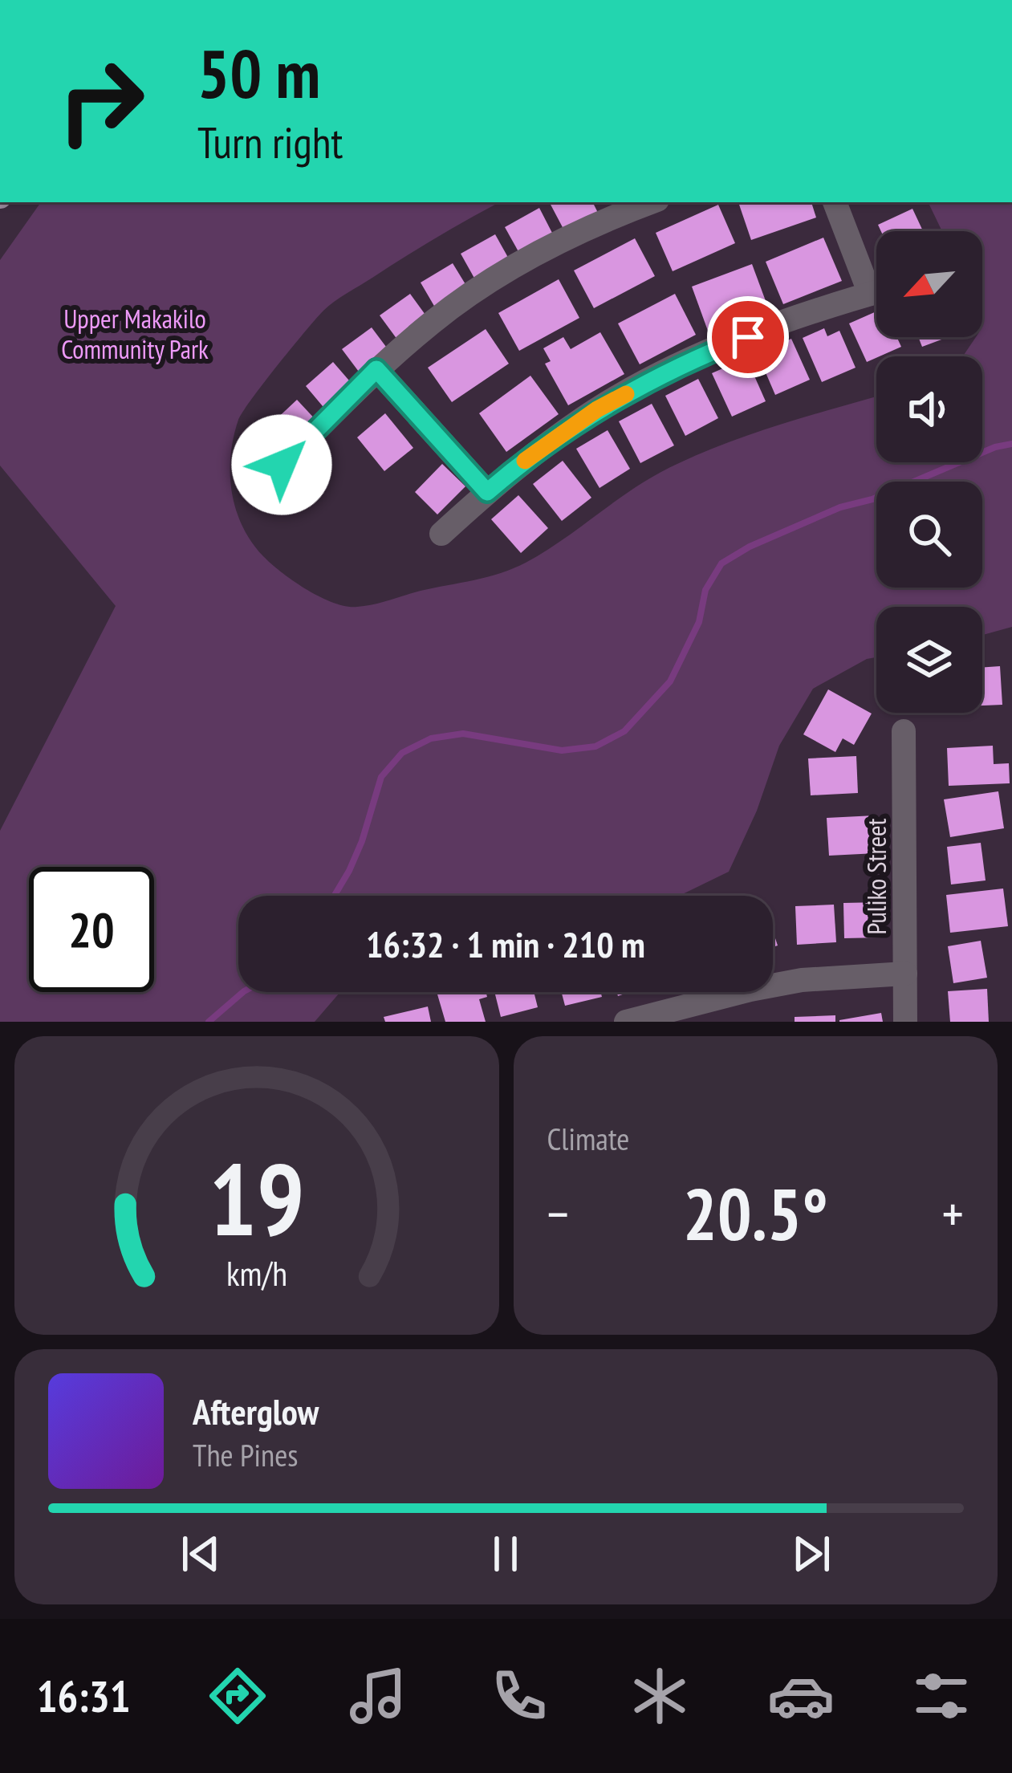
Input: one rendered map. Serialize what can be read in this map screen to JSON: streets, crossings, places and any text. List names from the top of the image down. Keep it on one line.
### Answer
{"streets":{"street":["Puliko Street"]},"parks":["Upper Makakilo Community Park"],"north":"bottom left","page":{"turn":["50 m","Turn right"],"limit":"20","trip":"16:32 · 1 min · 210 m","tile":"Climate","heat":["−","20.5°","+"],"song":["Afterglow","The Pines"],"tabs":"16:31","gauge":["19","km/h"]}}
